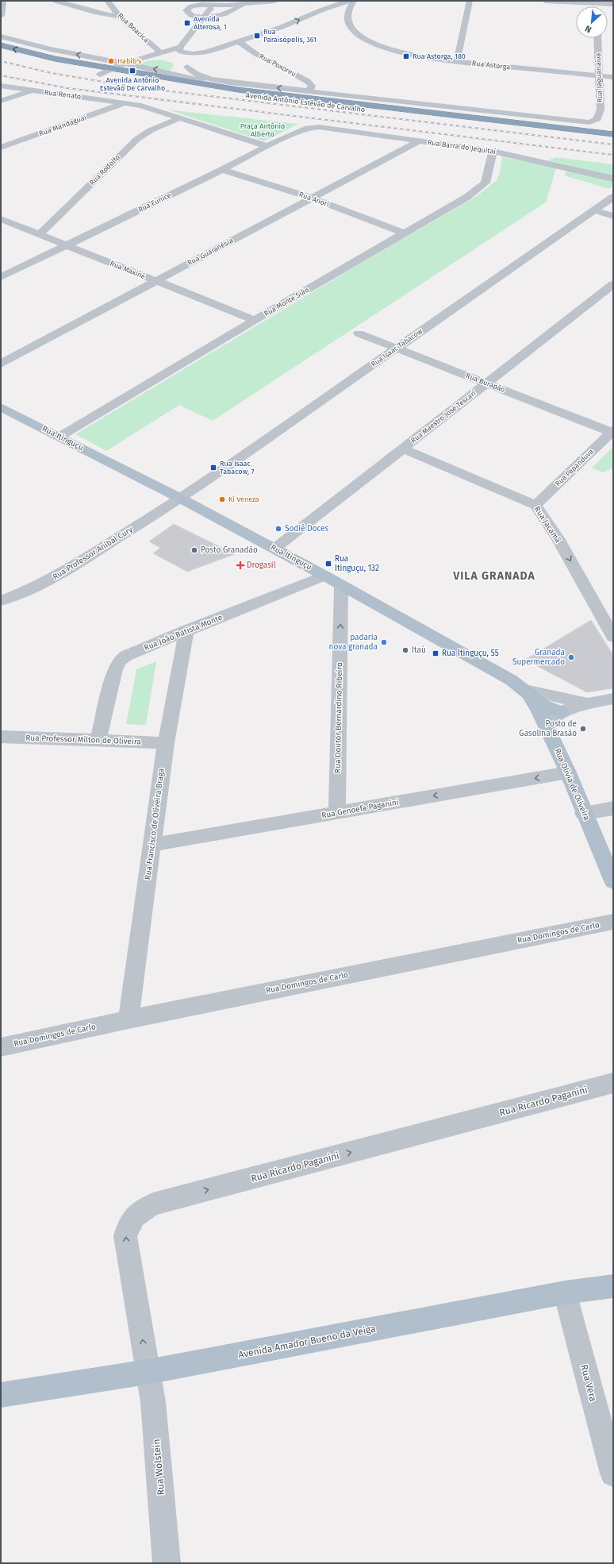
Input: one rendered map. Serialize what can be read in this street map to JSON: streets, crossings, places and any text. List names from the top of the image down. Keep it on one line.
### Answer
{"streets":{"highway":["Avenida Antônio Estêvão de Carvalho"],"main road":["Rua Itinguçu","Rua Olívia de Oliveira","Avenida Amador Bueno da Veiga"],"street":["Rua Boacica","Rua Poxoreu","Rua Astorga","Rua Jaguariaiva","Rua Renato","Rua Mandaguaí","Rua Barra do Jequitaí","Rua Rodolfo","Rua Anori","Rua Eunice","Rua Guaranésia","Rua Maxiné","Rua Monte Sião","Rua Isaac Tabacow","Rua Burapão","Rua Maestro José Tescari","Rua Papanduva","Rua Jacamã","Rua Professor Aníbal Cury","Rua João Batista Monte","Rua Doutor Bernardino Ribeiro","Rua Professor Milton de Oliveira","Rua Genoefa Paganini","Rua Francisco de Oliveira Braga","Rua Domingos de Carlo","Rua Ricardo Paganini","Rua Vera","Rua Wolstein"]},"crossings":[["Rua Poxoreu","Avenida Antônio Estêvão de Carvalho"],["Rua Astorga","Rua Jaguariaiva"],["Rua Jaguariaiva","Avenida Antônio Estêvão de Carvalho"],["Rua Renato","Rua Mandaguaí"],["Rua Barra do Jequitaí","Rua Eunice"],["Rua Barra do Jequitaí","Rua Guaranésia"],["Rua Barra do Jequitaí","Rua Monte Sião"],["Rua Rodolfo","Rua Maxiné"],["Rua Anori","Rua Eunice"],["Rua Anori","Rua Guaranésia"],["Rua Anori","Rua Monte Sião"],["Rua Eunice","Rua Maxiné"],["Rua Guaranésia","Rua Maxiné"],["Rua Maxiné","Rua Monte Sião"],["Rua Monte Sião","Rua Itinguçu"],["Rua Isaac Tabacow","Rua Burapão"],["Rua Isaac Tabacow","Rua Itinguçu"],["Rua Isaac Tabacow","Rua Professor Aníbal Cury"],["Rua Burapão","Rua Maestro José Tescari"],["Rua Burapão","Rua Papanduva"],["Rua Maestro José Tescari","Rua Itinguçu"],["Rua Maestro José Tescari","Rua Jacamã"],["Rua Itinguçu","Rua Professor Aníbal Cury"],["Rua Itinguçu","Rua João Batista Monte"],["Rua Itinguçu","Rua Doutor Bernardino Ribeiro"],["Rua Itinguçu","Rua Olívia de Oliveira"],["Rua Papanduva","Rua Jacamã"],["Rua João Batista Monte","Rua Professor Milton de Oliveira"],["Rua João Batista Monte","Rua Francisco de Oliveira Braga"],["Rua Doutor Bernardino Ribeiro","Rua Genoefa Paganini"],["Rua Professor Milton de Oliveira","Rua Francisco de Oliveira Braga"],["Rua Olívia de Oliveira","Rua Genoefa Paganini"],["Rua Genoefa Paganini","Rua Francisco de Oliveira Braga"],["Rua Francisco de Oliveira Braga","Rua Domingos de Carlo"],["Rua Ricardo Paganini","Avenida Amador Bueno da Veiga"],["Rua Ricardo Paganini","Rua Wolstein"],["Avenida Amador Bueno da Veiga","Rua Vera"],["Avenida Amador Bueno da Veiga","Rua Wolstein"]],"one_way":["Rua Jacamã","Rua Doutor Bernardino Ribeiro","Rua Genoefa Paganini","Rua Ricardo Paganini"],"districts":["VILA GRANADA"],"parks":["Praça Antônio Alberto"],"places":{"transit":["Avenida Alterosa, 1","Rua Paraisópolis, 361","Rua Astorga, 180","Avenida Antônio Estevão De Carvalho","Rua Isaac Tabacow, 7","Rua Itinguçu, 132","Rua Itinguçu, 55"],"other":["Habib's","Ki Veneza","Sodiê Doces","Posto Granadão","padaria nova granada","Itaú","Granada Supermercado","Posto de Gasolina Brasão"],"health":["Drogasil"]},"north":"bottom left"}
